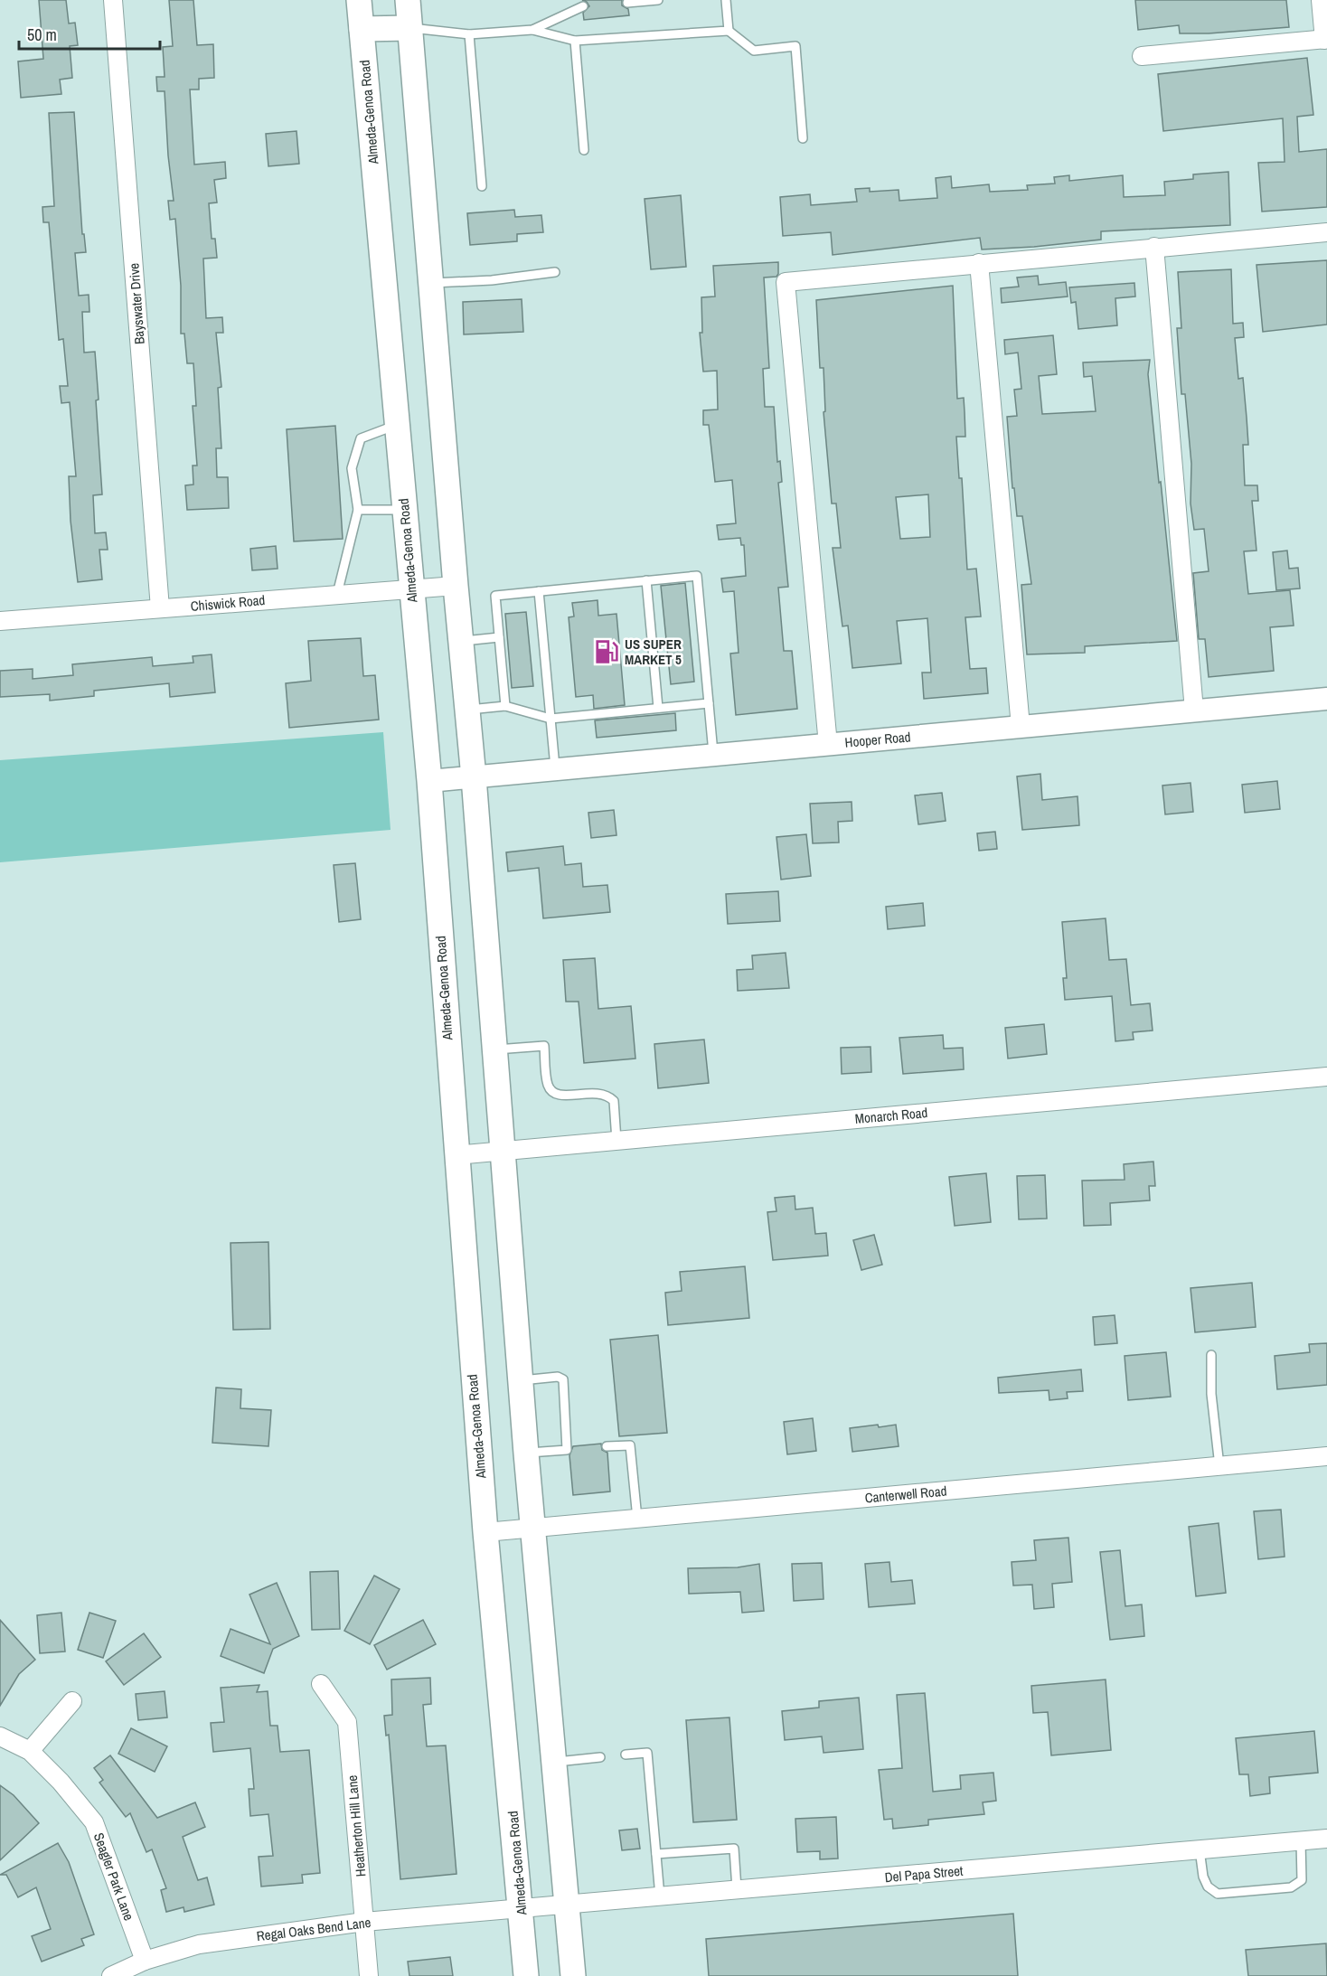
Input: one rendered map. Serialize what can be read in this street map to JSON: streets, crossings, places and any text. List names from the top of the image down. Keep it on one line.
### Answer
{"streets":{"main road":["Almeda-Genoa Road"],"street":["Bayswater Drive","Chiswick Road","Hooper Road","Monarch Road","Canterwell Road","Heatherton Hill Lane","Del Papa Street","Seagler Park Lane","Regal Oaks Bend Lane"]},"crossings":[["Almeda-Genoa Road","Chiswick Road"],["Almeda-Genoa Road","Hooper Road"],["Almeda-Genoa Road","Monarch Road"],["Almeda-Genoa Road","Canterwell Road"],["Almeda-Genoa Road","Del Papa Street"],["Almeda-Genoa Road","Regal Oaks Bend Lane"],["Bayswater Drive","Chiswick Road"],["Heatherton Hill Lane","Regal Oaks Bend Lane"],["Del Papa Street","Regal Oaks Bend Lane"],["Seagler Park Lane","Regal Oaks Bend Lane"]],"places":{"fuel station":["US SUPER MARKET 5"]},"scale_bar":"50 m"}
